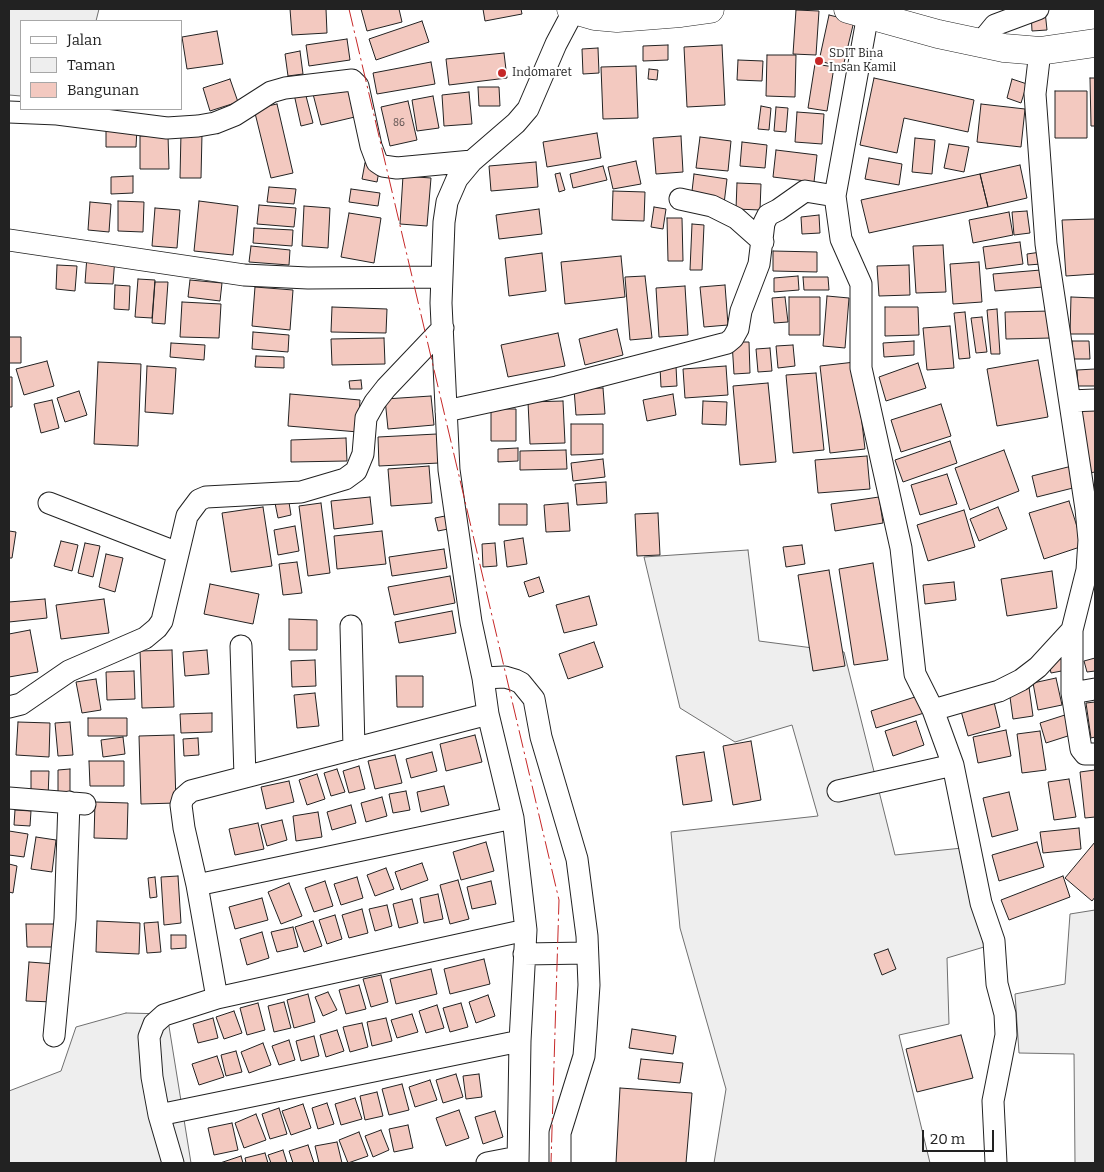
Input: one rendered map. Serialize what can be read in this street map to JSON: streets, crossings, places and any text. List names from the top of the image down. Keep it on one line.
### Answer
{"places":["SDIT Bina Insan Kamil","Indomaret"],"house_numbers":["86"],"legend":["Jalan","Taman","Bangunan"],"scale_bar":"20 m"}
